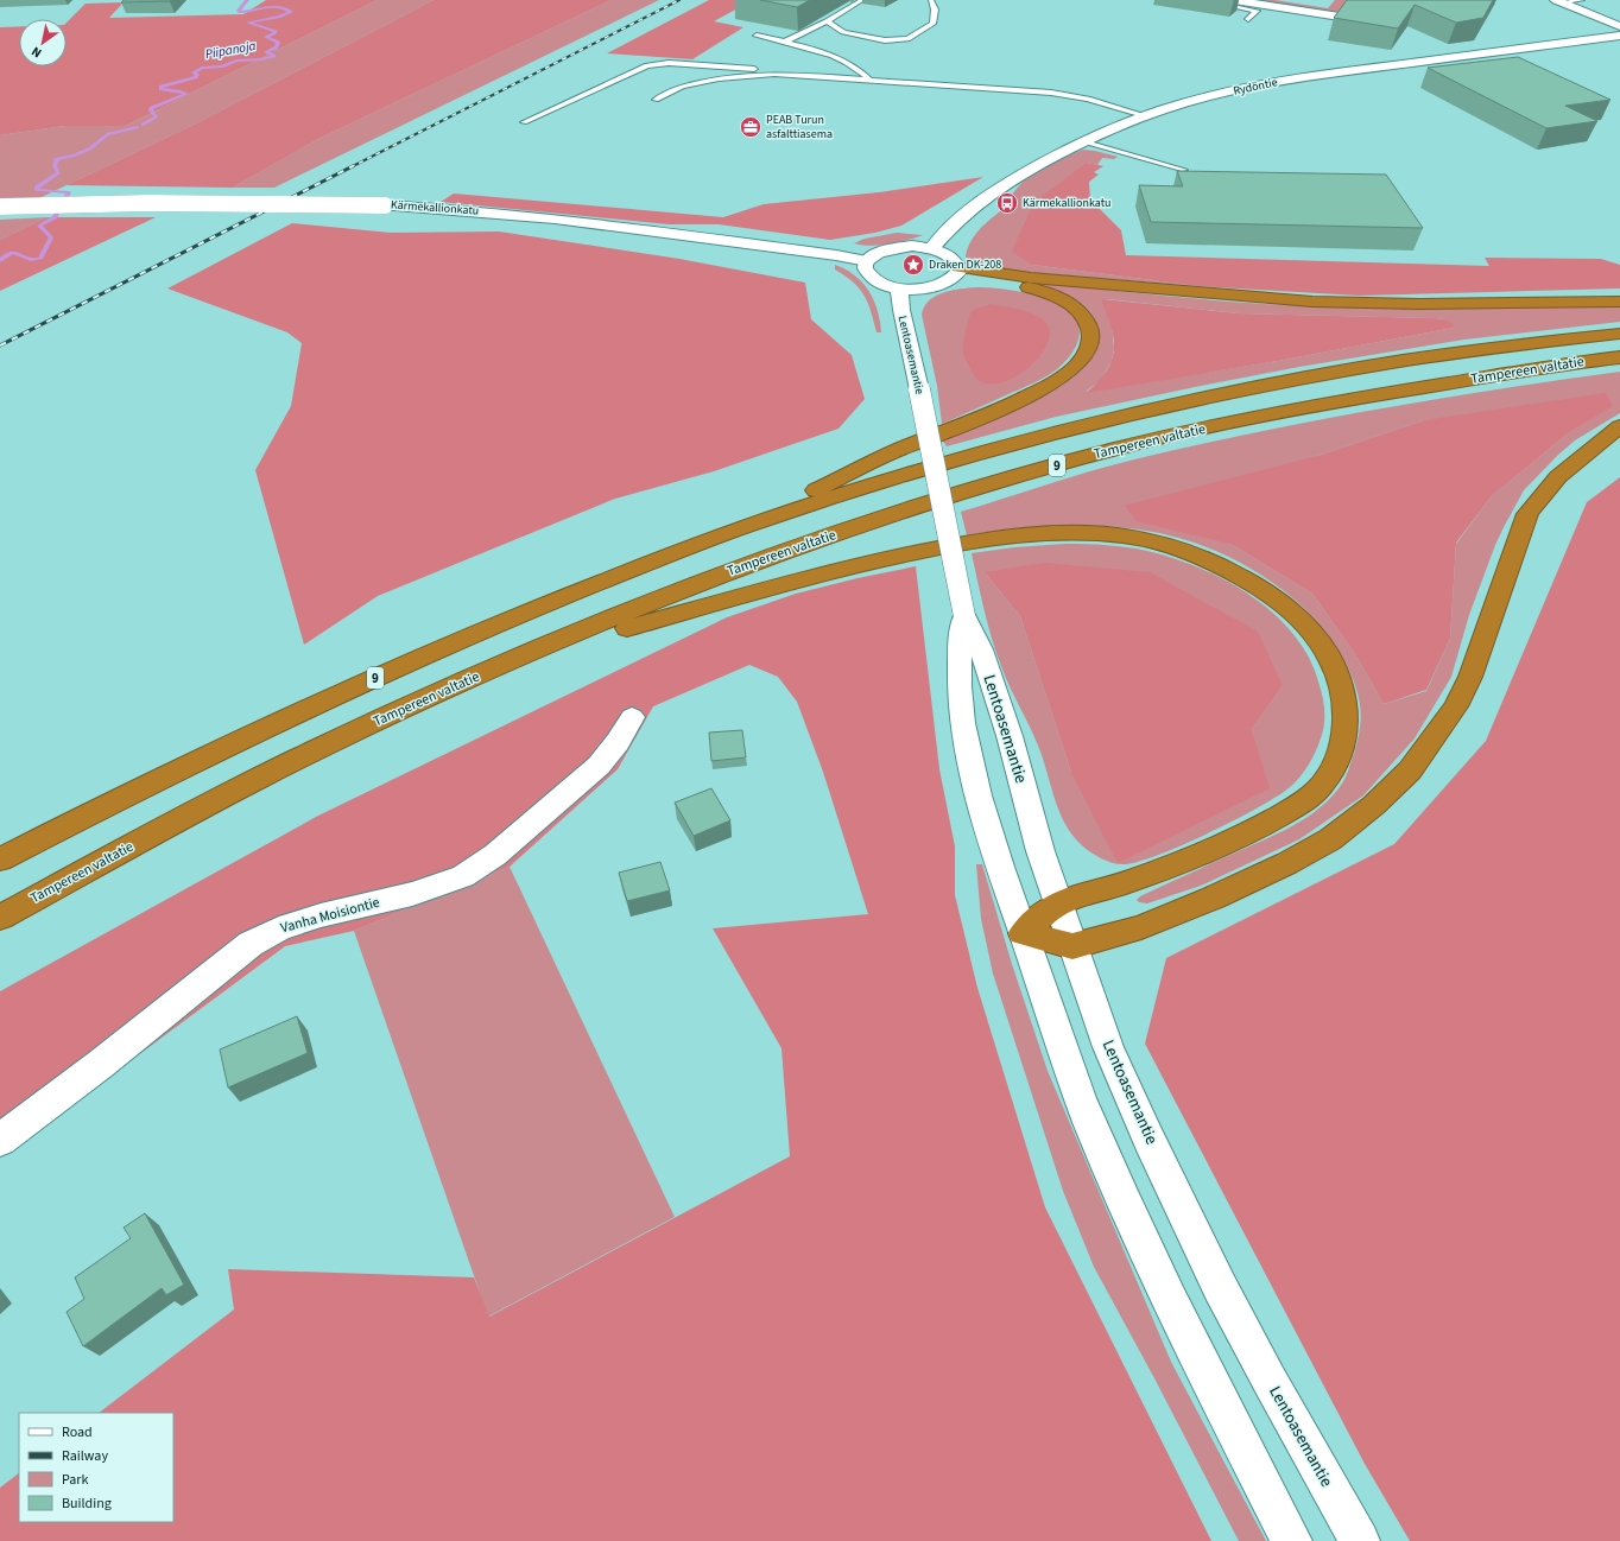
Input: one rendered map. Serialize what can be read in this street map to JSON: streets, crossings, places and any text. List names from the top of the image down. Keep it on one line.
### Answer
{"streets":{"highway":["Tampereen valtatie","9"],"street":["Rydöntie","Kärmekallionkatu","Lentoasemantie","Vanha Moisiontie"]},"water":["Piipanoja"],"places":{"office":["PEAB Turun asfalttiasema"],"bus stop":["Kärmekallionkatu"],"place":["Draken DK-208"]},"legend":["Road","Railway","Park","Building"],"north":"bottom left"}
